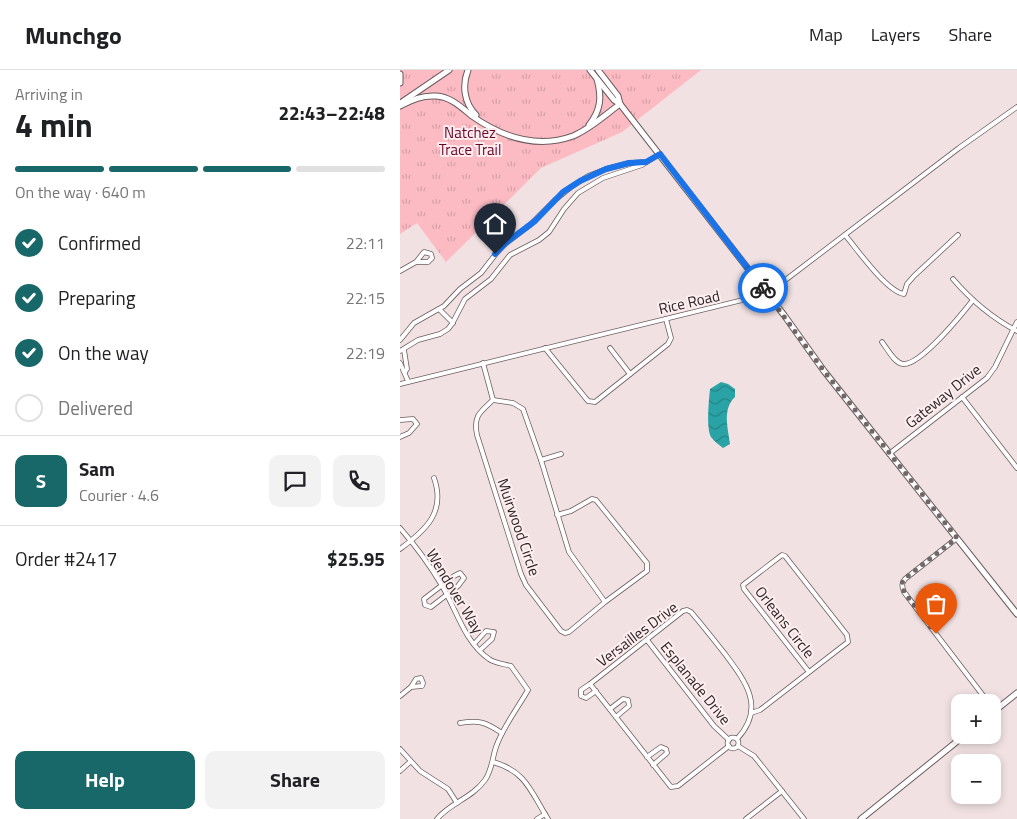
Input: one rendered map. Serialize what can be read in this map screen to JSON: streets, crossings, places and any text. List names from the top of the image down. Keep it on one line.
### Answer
{"streets":{"street":["Rice Road","Gateway Drive","Muirwood Circle","Wendover Way","Orleans Circle","Versailles Drive","Esplanade Drive"]},"crossings":[["Orleans Circle","Versailles Drive"],["Versailles Drive","Esplanade Drive"]],"parks":["Natchez Trace Trail"],"page":{"header":"Munchgo","nav":["Map","Layers","Share"],"heading":["4 min","Arriving in","22:43–22:48"],"panel":["Sam","Courier · 4.6","Order #2417","$25.95"],"bar":"On the way · 640 m","list":[["Confirmed","22:11"],["Preparing","22:15"],["On the way","22:19"],"Delivered"],"round":"S","map_buttons":["+","−"],"buttons":["Help","Share"]}}
